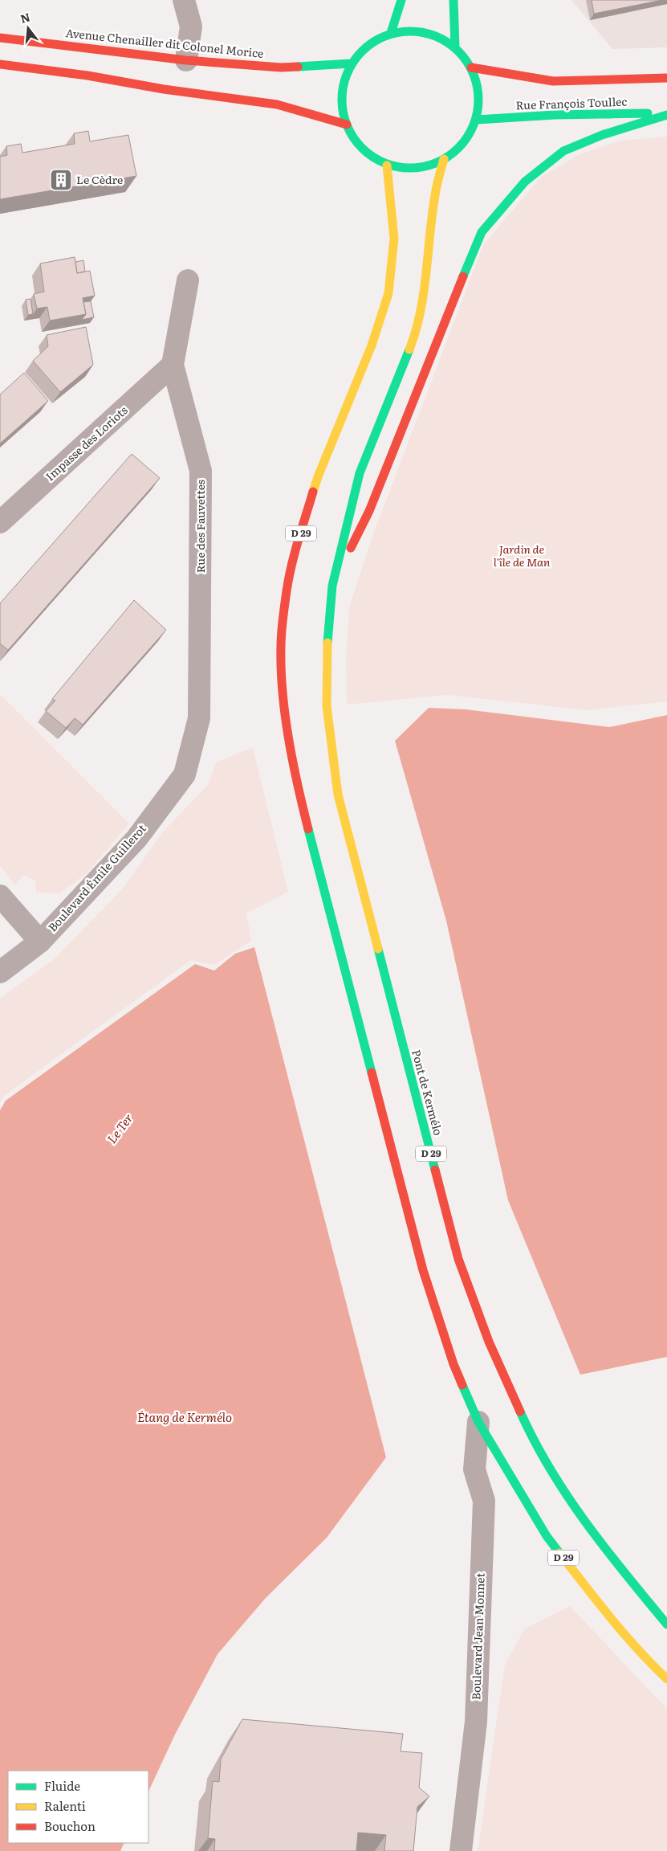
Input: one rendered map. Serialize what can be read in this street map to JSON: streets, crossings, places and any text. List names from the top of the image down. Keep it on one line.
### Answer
{"streets":{"main road":["Avenue Chenailler dit Colonel Morice","Rue François Toullec","D 29","Pont de Kermélo"],"street":["Impasse des Loriots","Rue des Fauvettes","Boulevard Émile Guillerot","Boulevard Jean Monnet"]},"crossings":[["Avenue Chenailler dit Colonel Morice","Rue François Toullec"],["Avenue Chenailler dit Colonel Morice","D 29"],["Rue François Toullec","D 29"],["Impasse des Loriots","Rue des Fauvettes"],["Rue des Fauvettes","Boulevard Émile Guillerot"],["D 29","Pont de Kermélo"],["D 29","Boulevard Jean Monnet"]],"water":["Le Ter","Étang de Kermélo"],"parks":["Jardin de l'île de Man"],"places":{"building":["Le Cèdre"]},"legend":["Fluide","Ralenti","Bouchon"],"north":"top"}
